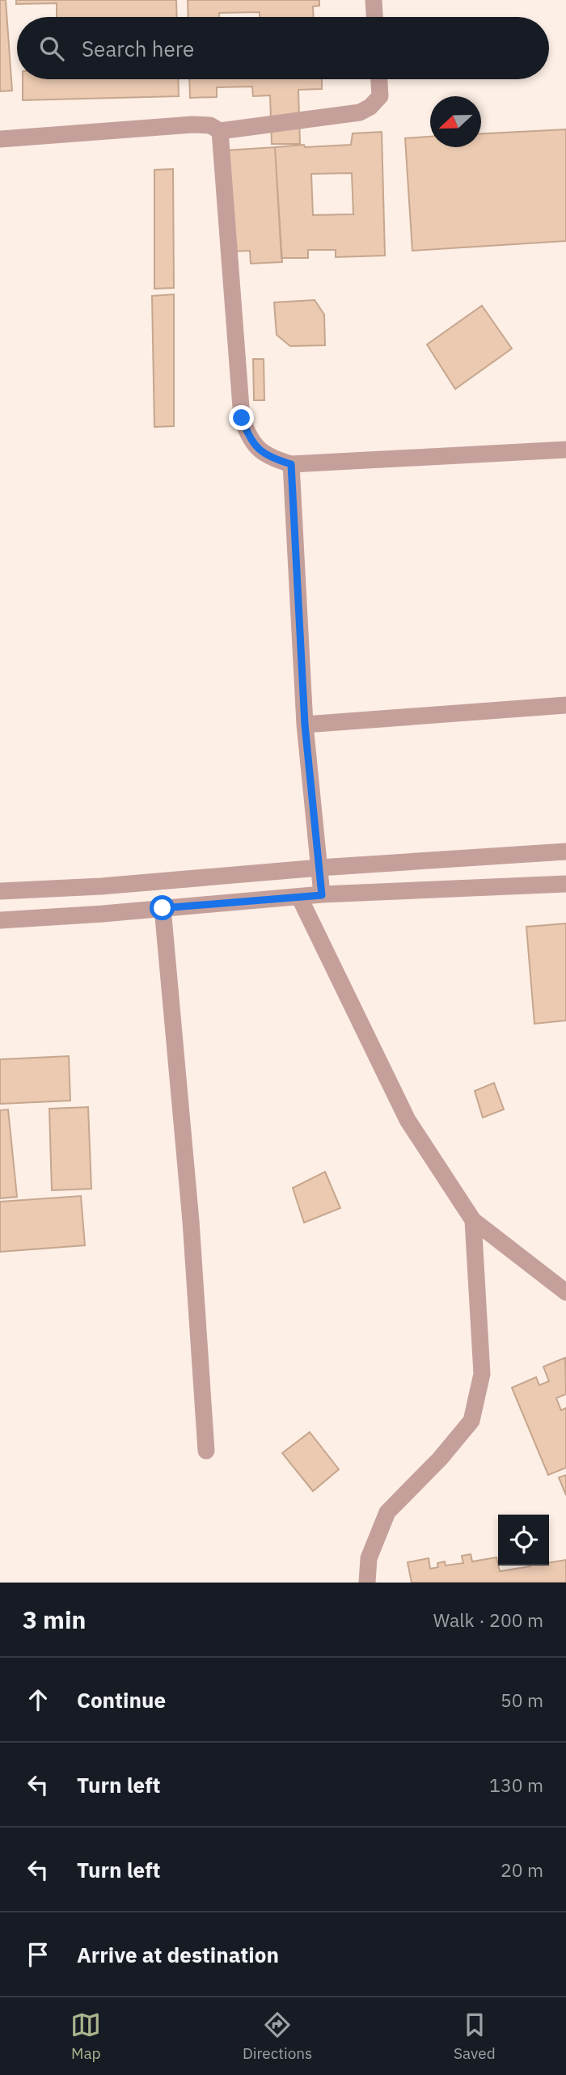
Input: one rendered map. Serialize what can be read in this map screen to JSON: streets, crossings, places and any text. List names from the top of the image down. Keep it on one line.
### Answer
{"north":"left","page":{"search":"Search here","heading":["3 min","Walk · 200 m"],"list":[["Continue","50 m"],["Turn left","130 m"],["Turn left","20 m"],"Arrive at destination"],"nav":["Map","Directions","Saved"]}}
